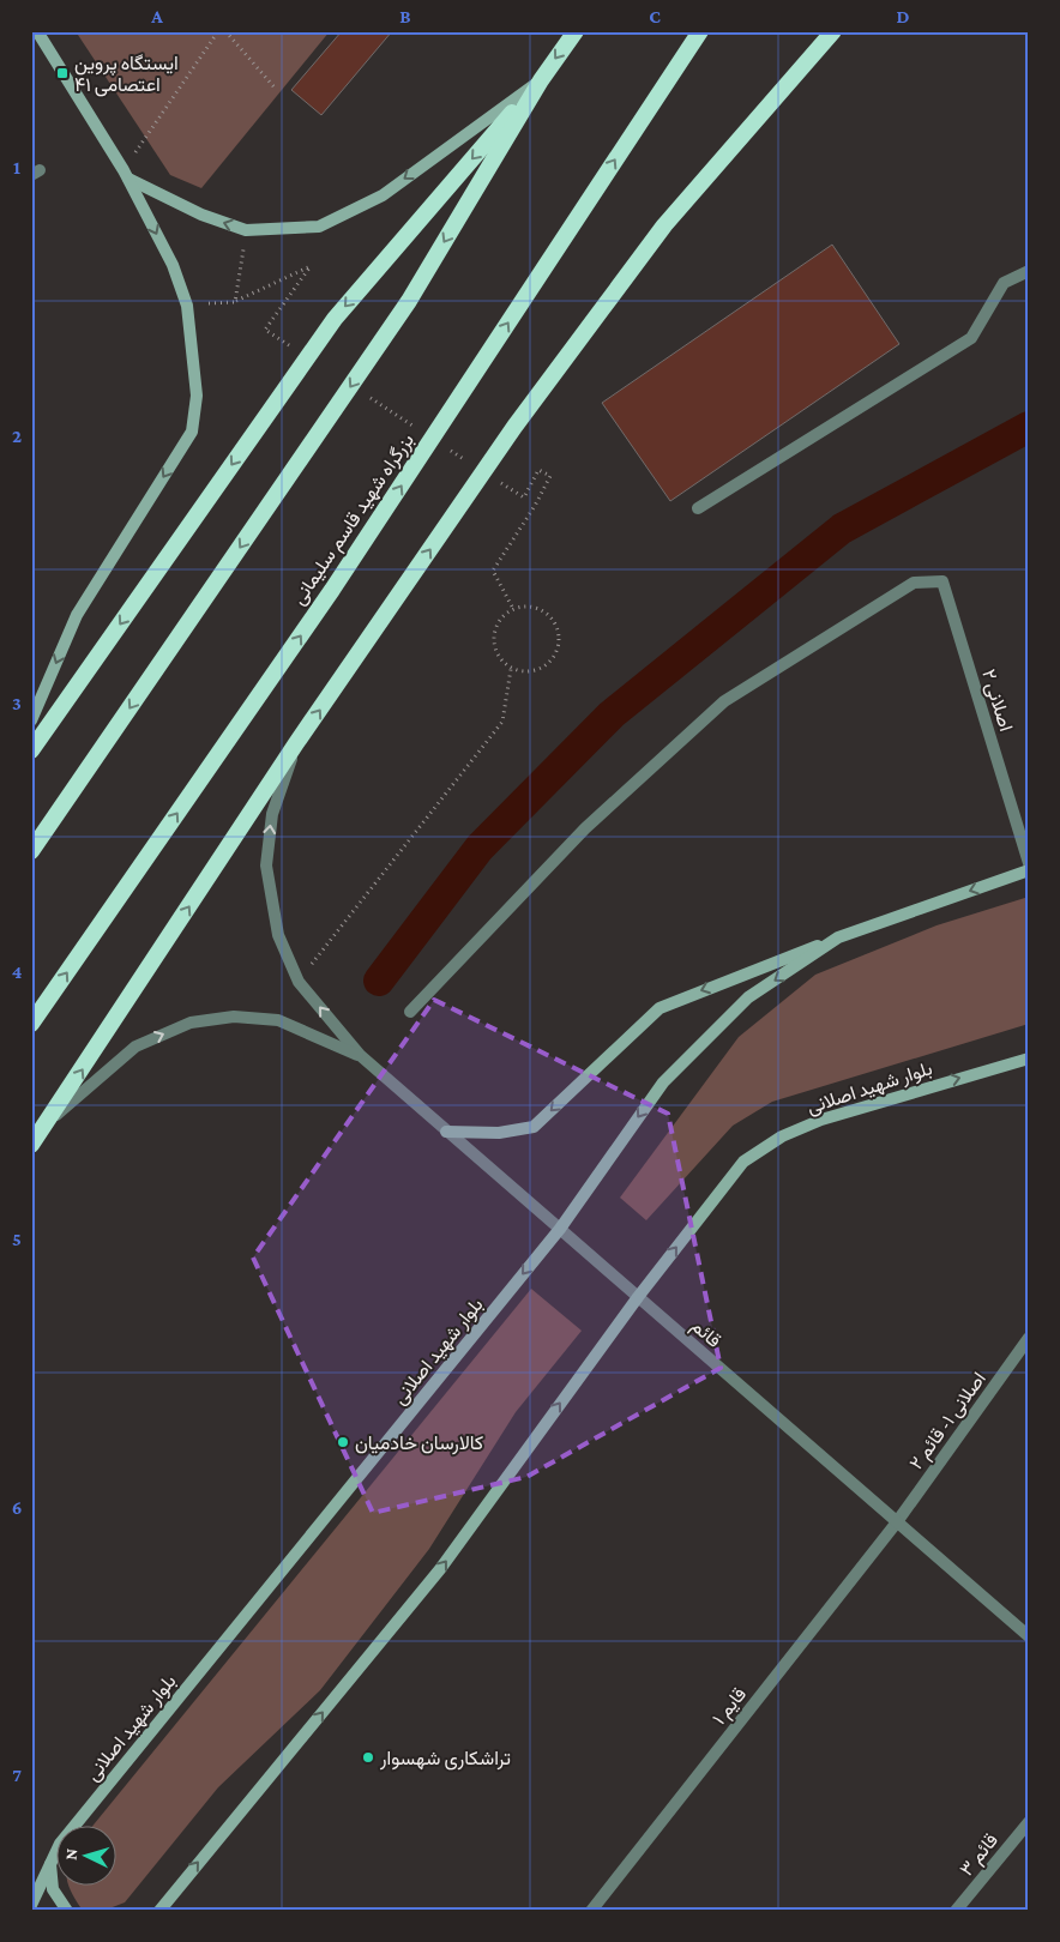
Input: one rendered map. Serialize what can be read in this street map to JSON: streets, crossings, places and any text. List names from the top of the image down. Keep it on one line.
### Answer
{"streets":{"highway":["بزرگراه شهید قاسم سلیمانی"],"main road":["بلوار شهید اصلانی"],"street":["اصلانی ۲","قائم","اصلانی ۱- قائم ۲","قایم ۱","قائم ۳"]},"crossings":[["بلوار شهید اصلانی","قائم"],["قائم","اصلانی ۱- قائم ۲"],["قائم","قایم ۱"],["اصلانی ۱- قائم ۲","قایم ۱"]],"places":{"transit":["ایستگاه پروین اعتصامی ۴۱"],"other":["کالارسان خادمیان","تراشکاری شهسوار"]},"north":"left","grid":{"columns":["A","B","C","D"],"rows":["1","2","3","4","5","6","7"]}}
